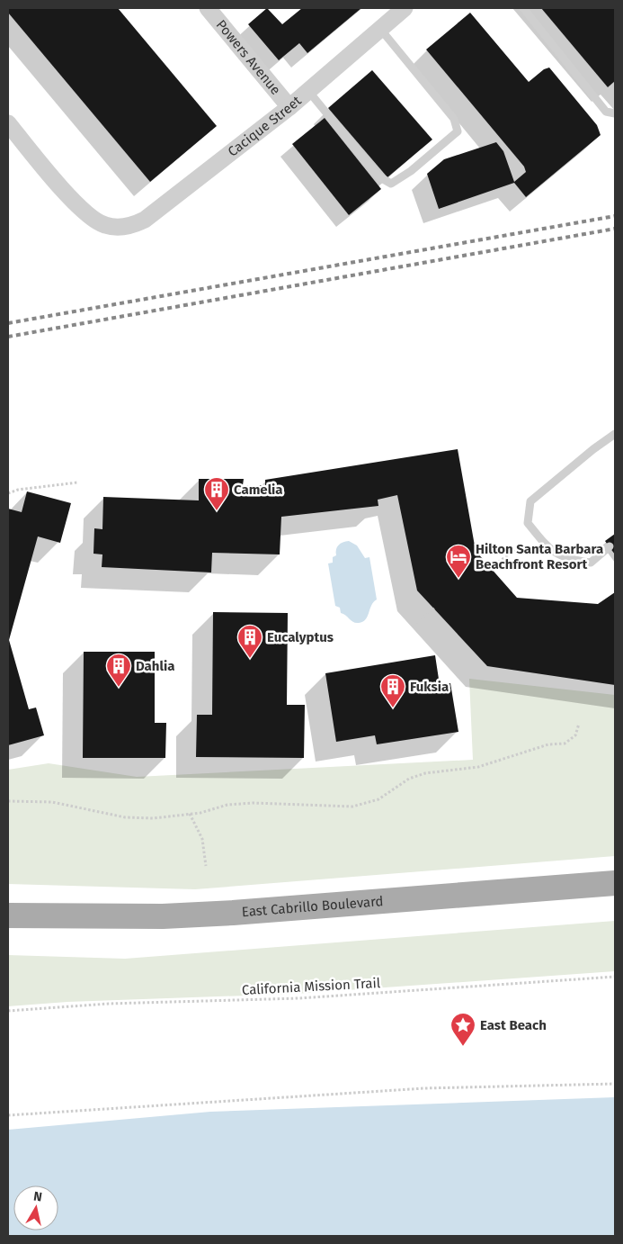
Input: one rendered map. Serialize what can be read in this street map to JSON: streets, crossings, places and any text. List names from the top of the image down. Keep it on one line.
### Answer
{"streets":{"main road":["East Cabrillo Boulevard"],"street":["Powers Avenue","Cacique Street"],"path":["California Mission Trail"]},"crossings":[["Powers Avenue","Cacique Street"]],"places":{"building":["Camelia","Eucalyptus","Dahlia","Fuksia"],"hotel":["Hilton Santa Barbara Beachfront Resort"],"place":["East Beach"]},"north":"top"}
